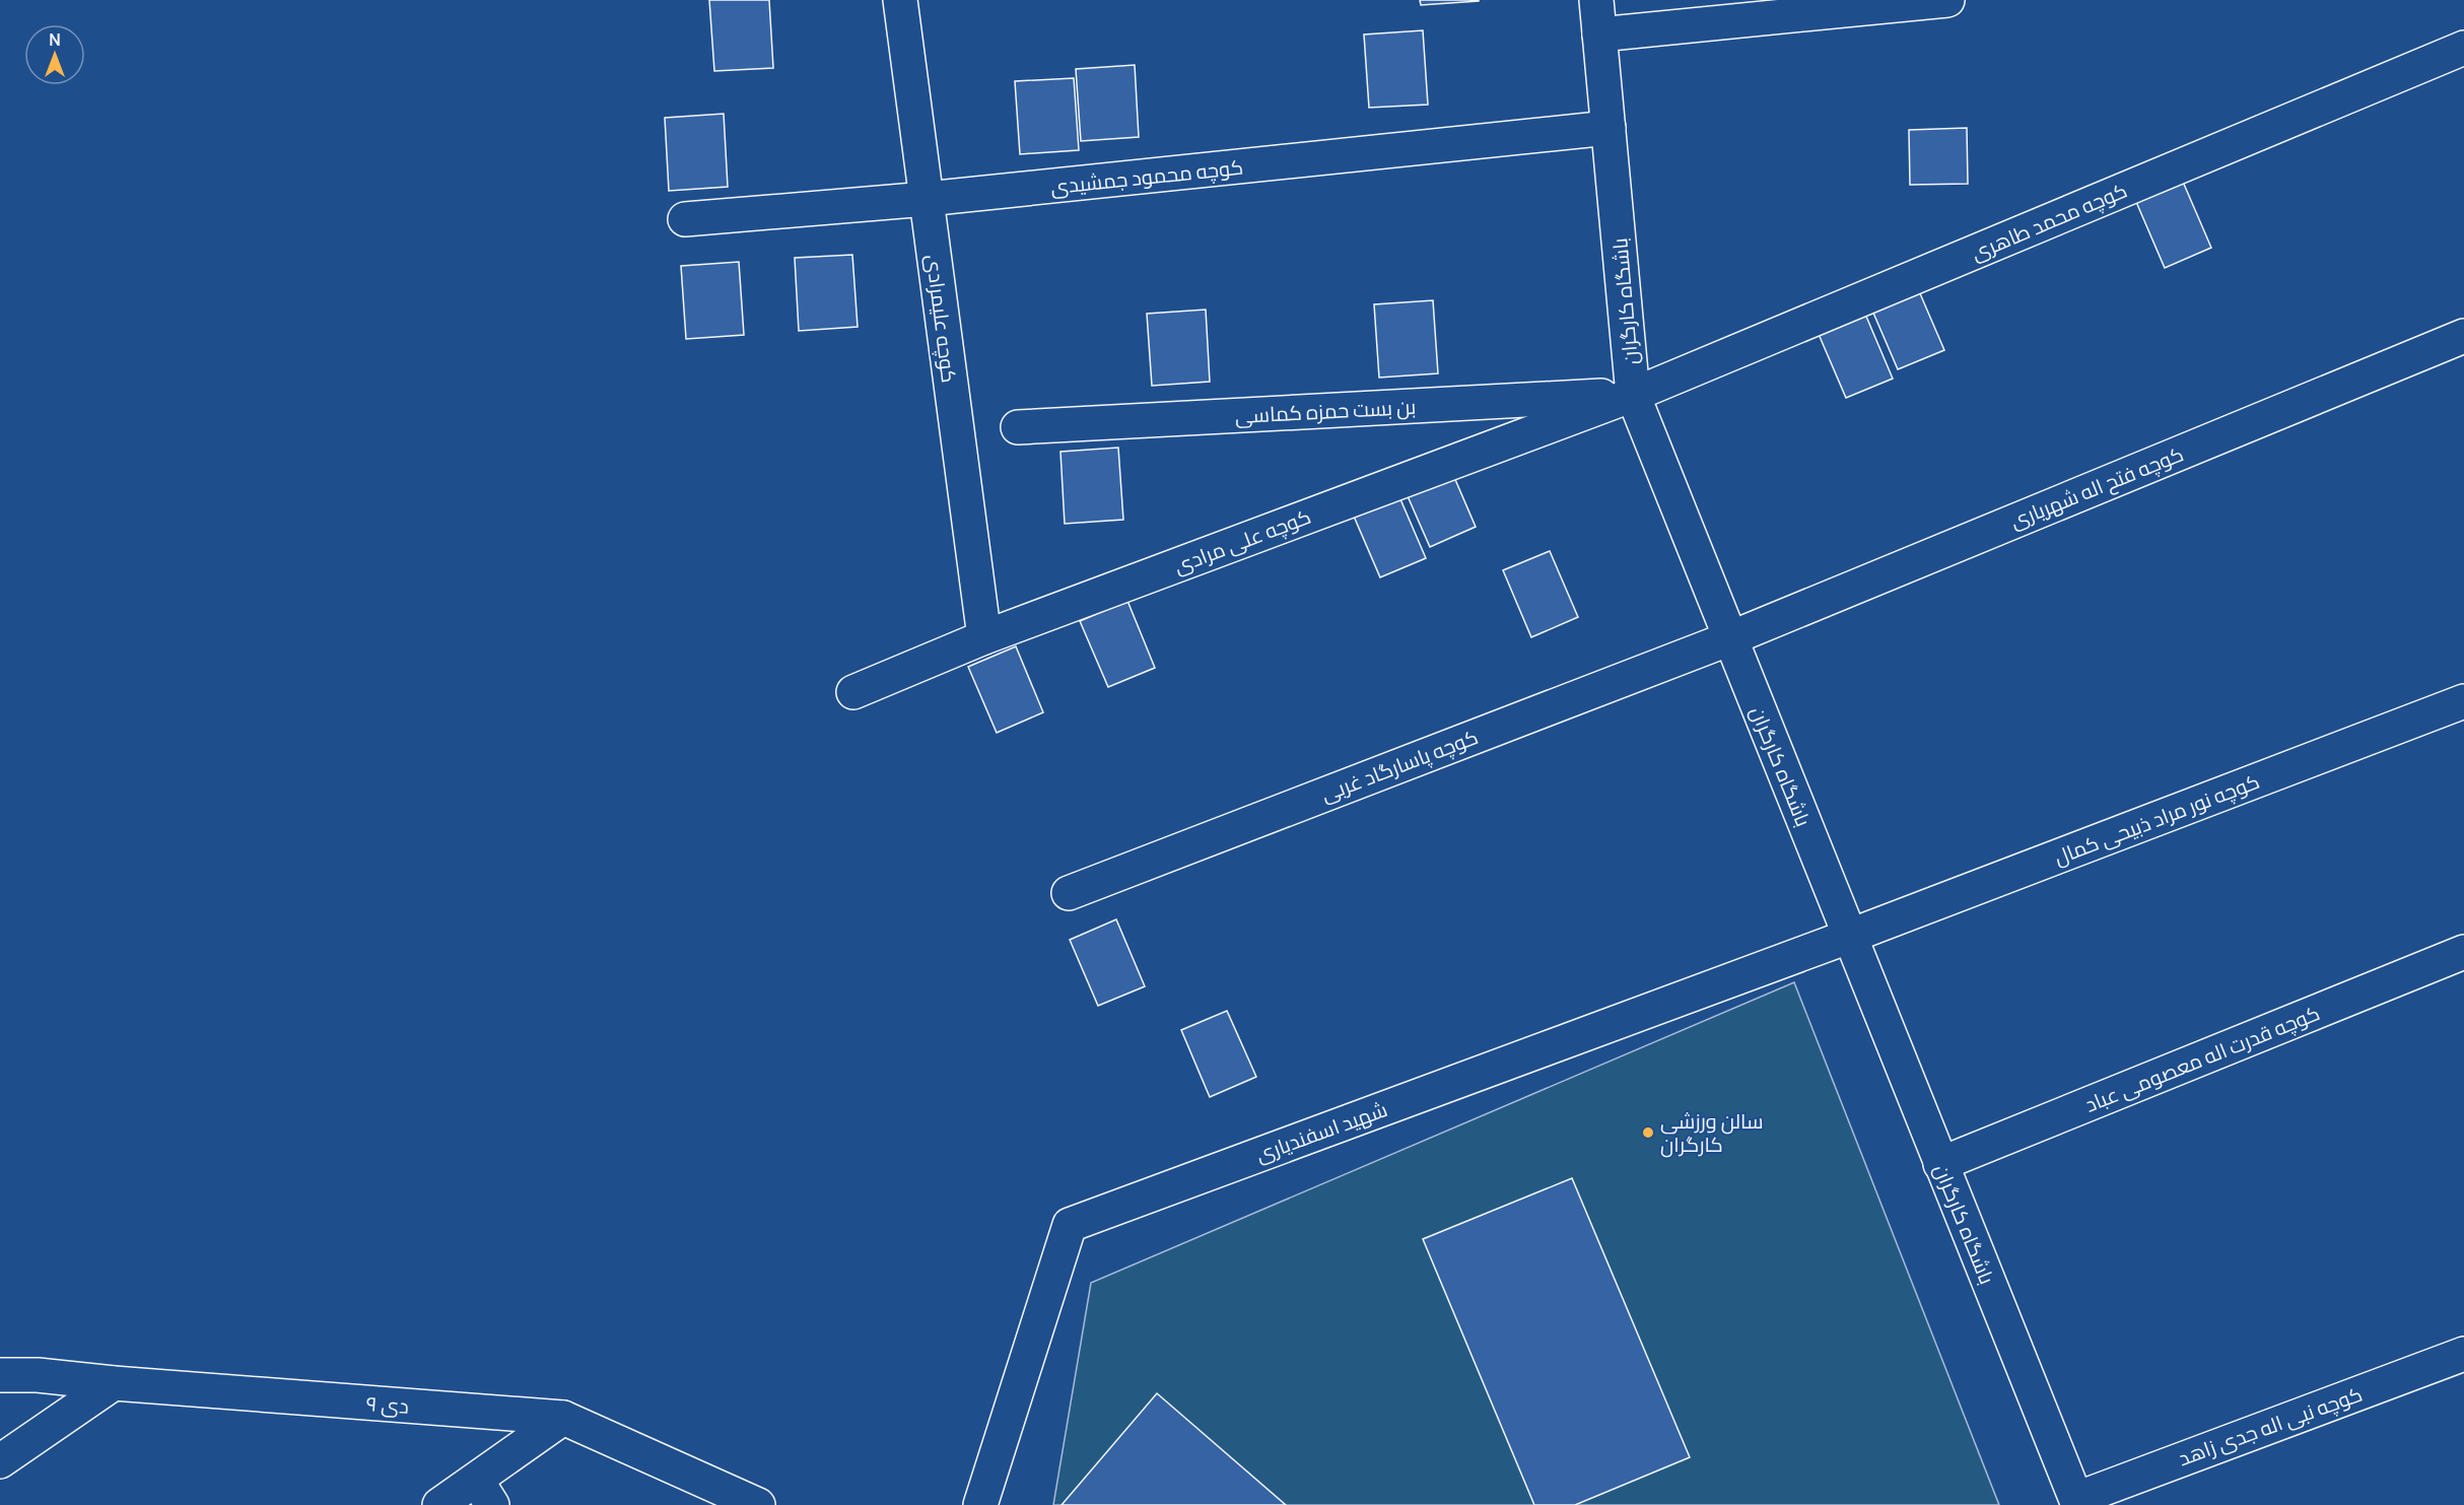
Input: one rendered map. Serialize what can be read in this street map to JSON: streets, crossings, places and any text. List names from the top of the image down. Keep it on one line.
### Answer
{"streets":{"street":["کوچه محمود جمشیدی","کوچه محمد طاهری","باشگاه کارگران","کوچه علیمرادی","بن بست حمزه کماسی","کوچه فتح اله شهریاری","کوچه علی مرادی","کوچه پاسارگاد غربی","کوچه نور مراد ذبیحی کمال","کوچه قدرت اله معصومی عباد","شهید اسفندیاری","۹ دی","کوچه نبی اله جدی زاهد"]},"crossings":[["کوچه محمود جمشیدی","باشگاه کارگران"],["کوچه محمود جمشیدی","کوچه علیمرادی"],["کوچه محمد طاهری","باشگاه کارگران"],["کوچه محمد طاهری","بن بست حمزه کماسی"],["کوچه محمد طاهری","کوچه علی مرادی"],["باشگاه کارگران","بن بست حمزه کماسی"],["باشگاه کارگران","کوچه فتح اله شهریاری"],["باشگاه کارگران","کوچه علی مرادی"],["باشگاه کارگران","کوچه پاسارگاد غربی"],["باشگاه کارگران","کوچه نور مراد ذبیحی کمال"],["باشگاه کارگران","کوچه قدرت اله معصومی عباد"],["باشگاه کارگران","شهید اسفندیاری"],["باشگاه کارگران","کوچه نبی اله جدی زاهد"],["کوچه علیمرادی","کوچه علی مرادی"],["بن بست حمزه کماسی","کوچه علی مرادی"],["کوچه فتح اله شهریاری","کوچه پاسارگاد غربی"],["کوچه نور مراد ذبیحی کمال","شهید اسفندیاری"]],"places":["سالن ورزشی کارگران"],"north":"top"}
